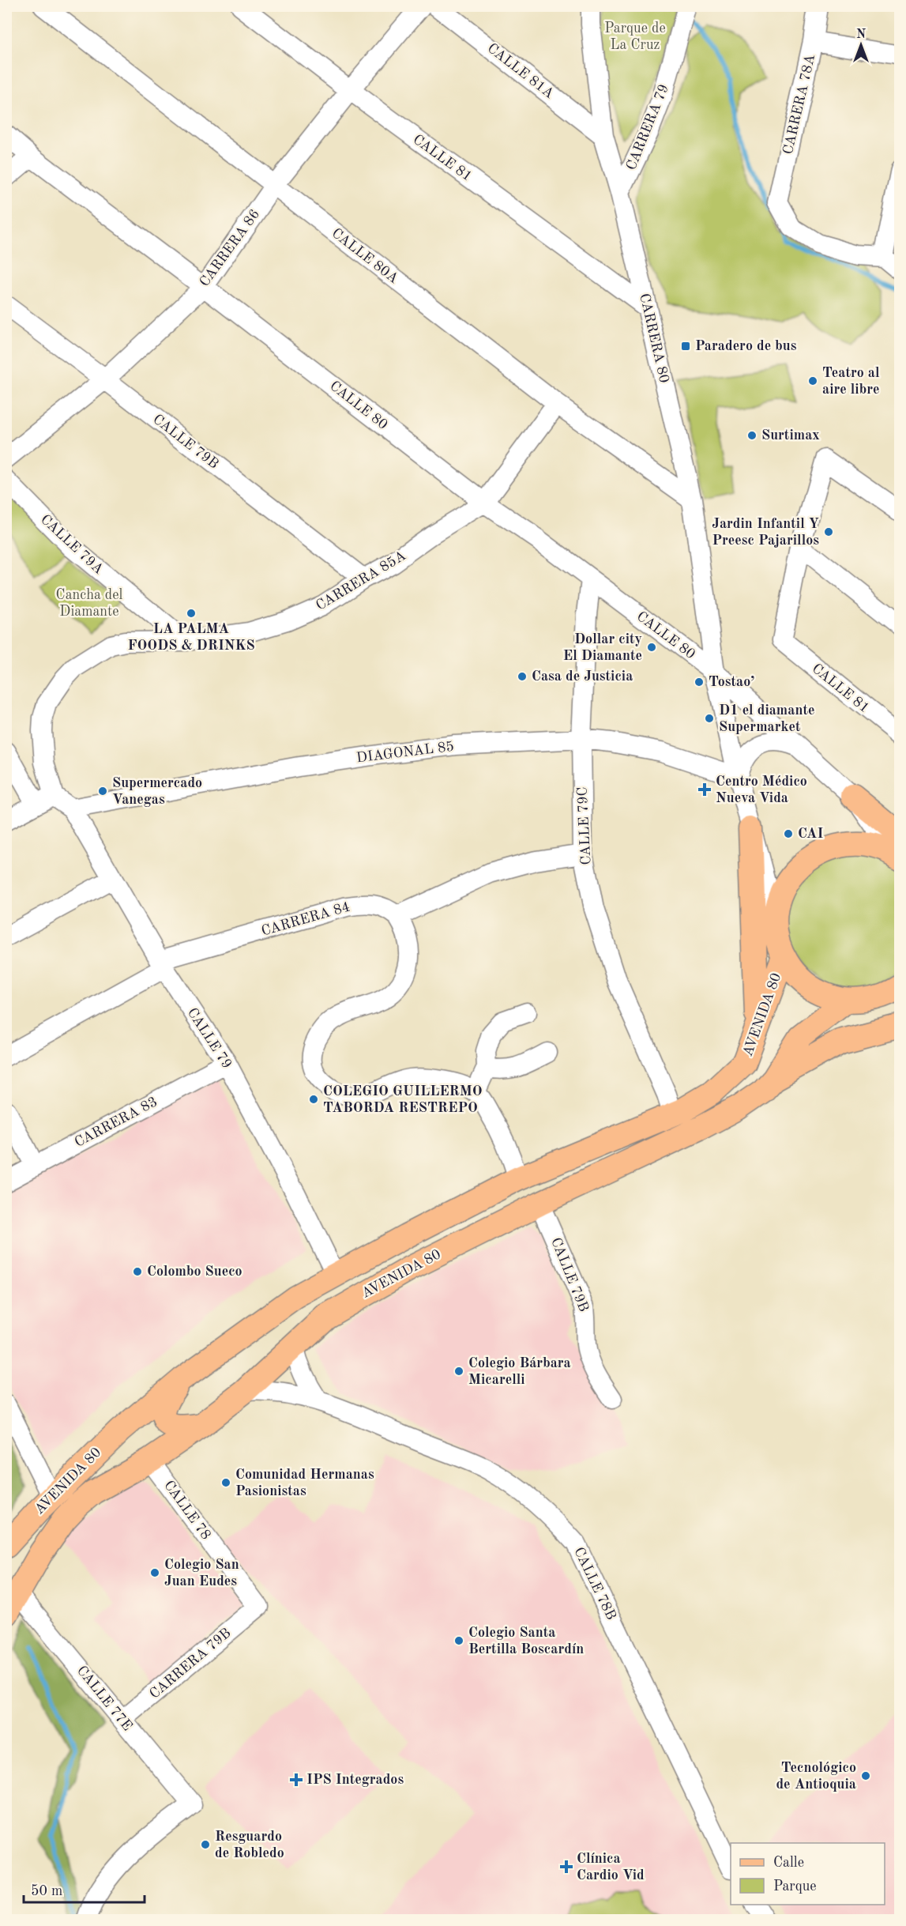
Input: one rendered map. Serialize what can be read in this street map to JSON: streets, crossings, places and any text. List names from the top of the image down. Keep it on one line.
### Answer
{"streets":{"main road":["AVENIDA 80"],"street":["CALLE 81A","CARRERA 78A","CARRERA 79","CALLE 81","CARRERA 86","CALLE 80A","CARRERA 80","CALLE 80","CALLE 79B","CALLE 79A","CARRERA 85A","DIAGONAL 85","CALLE 79C","CARRERA 84","CALLE 79","CARRERA 83","CALLE 78","CALLE 78B","CARRERA 79B","CALLE 77E"]},"crossings":[["CALLE 81A","CARRERA 80"],["CARRERA 79","CARRERA 80"],["CALLE 81","CARRERA 86"],["CALLE 81","CARRERA 80"],["CARRERA 86","CALLE 80A"],["CARRERA 86","CALLE 80"],["CARRERA 86","CALLE 79B"],["CALLE 80A","CARRERA 80"],["CALLE 80A","CARRERA 85A"],["CARRERA 80","CALLE 80"],["CALLE 80","CARRERA 85A"],["CALLE 80","CALLE 79C"],["CALLE 79B","CARRERA 85A"],["CALLE 79B","AVENIDA 80"],["CALLE 79A","CARRERA 85A"],["DIAGONAL 85","CALLE 79C"],["DIAGONAL 85","CALLE 79"],["CALLE 79C","AVENIDA 80"],["CARRERA 84","CALLE 79"],["AVENIDA 80","CALLE 79"],["AVENIDA 80","CALLE 78"],["AVENIDA 80","CALLE 78B"],["AVENIDA 80","CALLE 77E"],["CALLE 79","CARRERA 83"],["CALLE 78","CARRERA 79B"],["CARRERA 79B","CALLE 77E"]],"parks":["Parque de La Cruz","Cancha del Diamante"],"places":{"transit":["Paradero de bus"],"other":["Teatro al aire libre","Surtimax","Jardin Infantil Y Preesc Pajarillos","LA PALMA FOODS & DRINKS","Dollar city El Diamante","Casa de Justicia","Tostao’","D1 el diamante Supermarket","Supermercado Vanegas","CAI","COLEGIO GUILLERMO TABORDA RESTREPO","Colombo Sueco","Colegio Bárbara Micarelli","Comunidad Hermanas Pasionistas","Colegio San Juan Eudes","Colegio Santa Bertilla Boscardín","Tecnológico de Antioquia","Resguardo de Robledo"],"health":["Centro Médico Nueva Vida","IPS Integrados","Clínica Cardio Vid"]},"legend":["Calle","Parque"],"scale_bar":"50 m","north":"top"}
